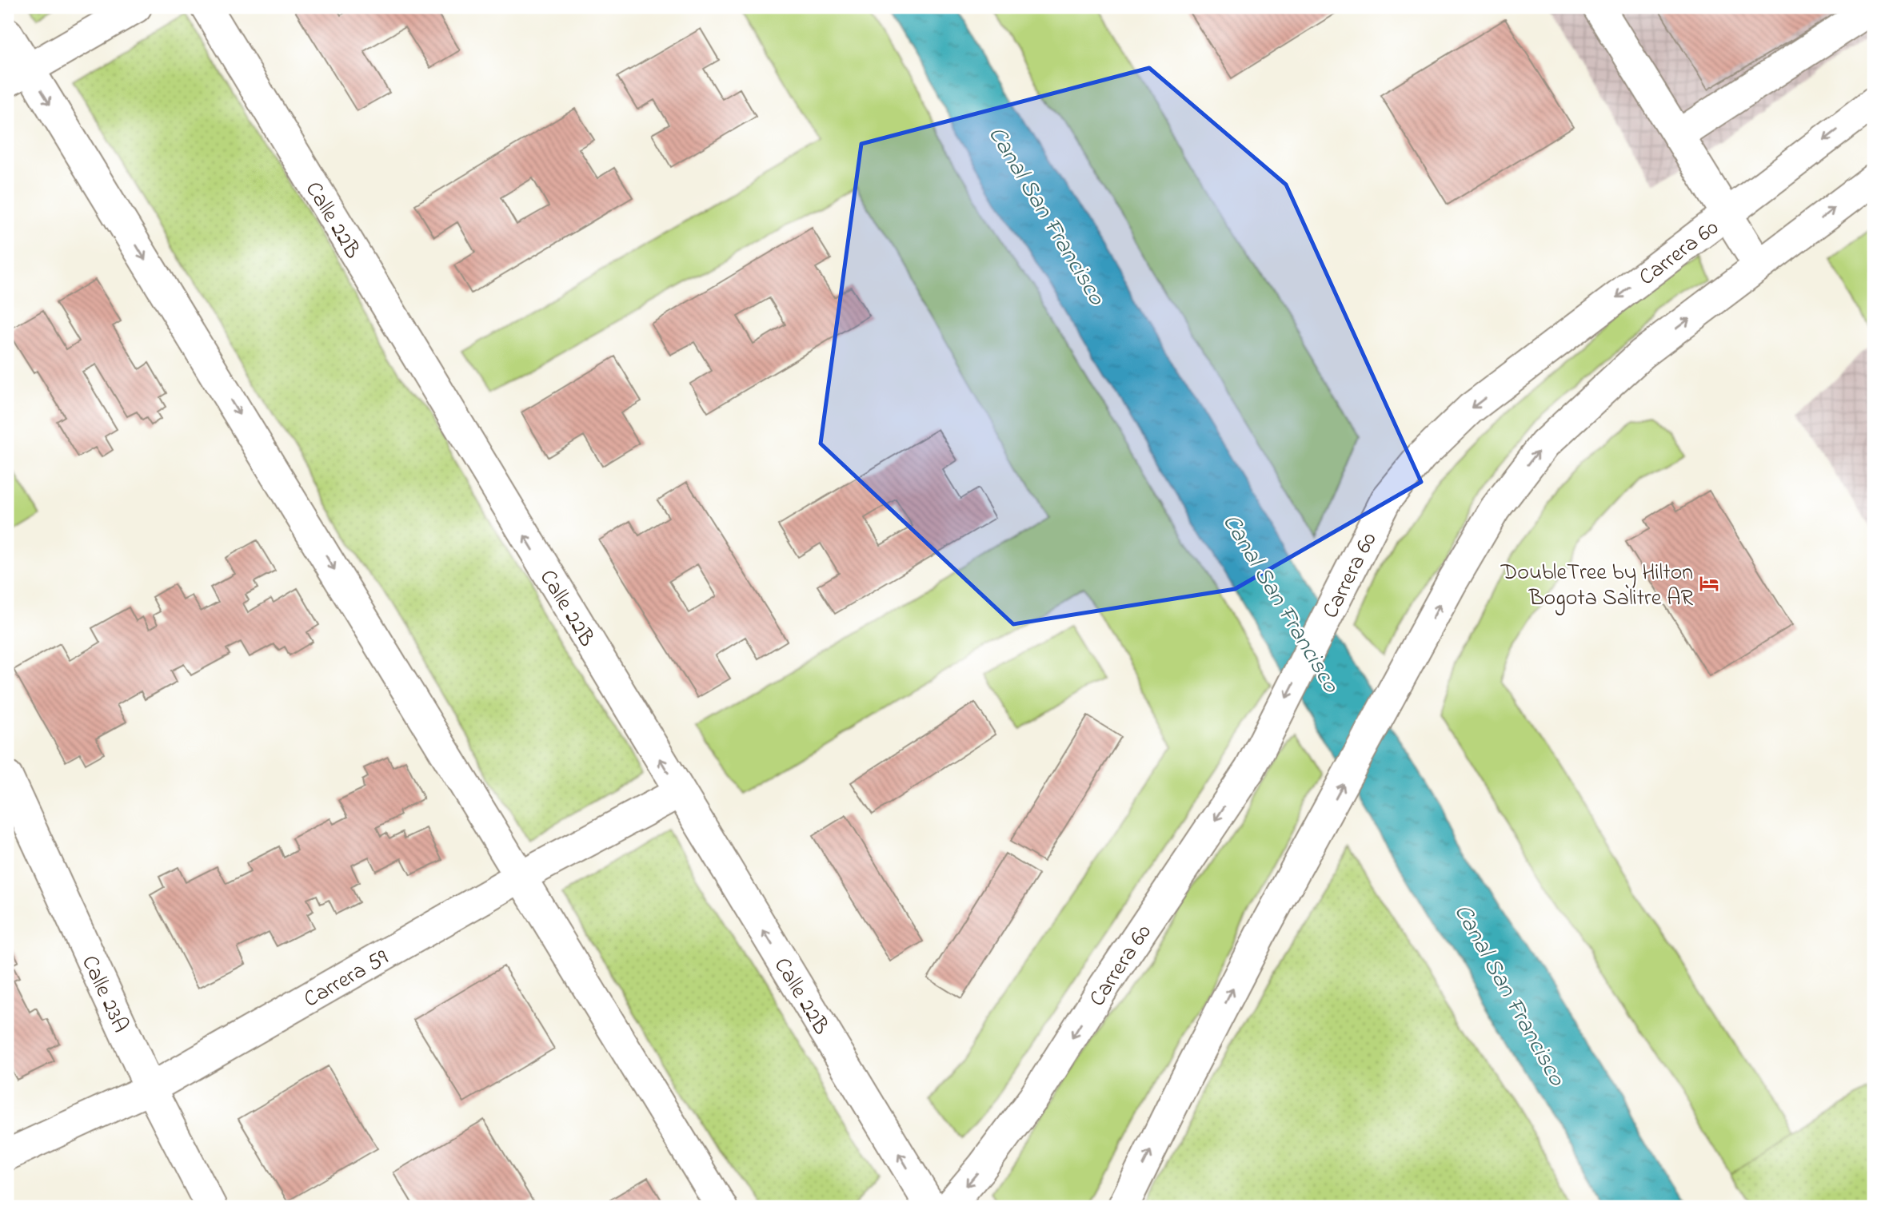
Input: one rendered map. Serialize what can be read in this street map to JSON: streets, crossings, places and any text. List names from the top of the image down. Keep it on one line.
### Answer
{"streets":{"street":["Calle 22B","Carrera 60","Carrera 59","Calle 23A"]},"crossings":[["Calle 22B","Carrera 59"],["Carrera 59","Calle 23A"]],"water":["Canal San Francisco"],"places":{"hotel":["DoubleTree by Hilton Bogota Salitre AR"]}}
